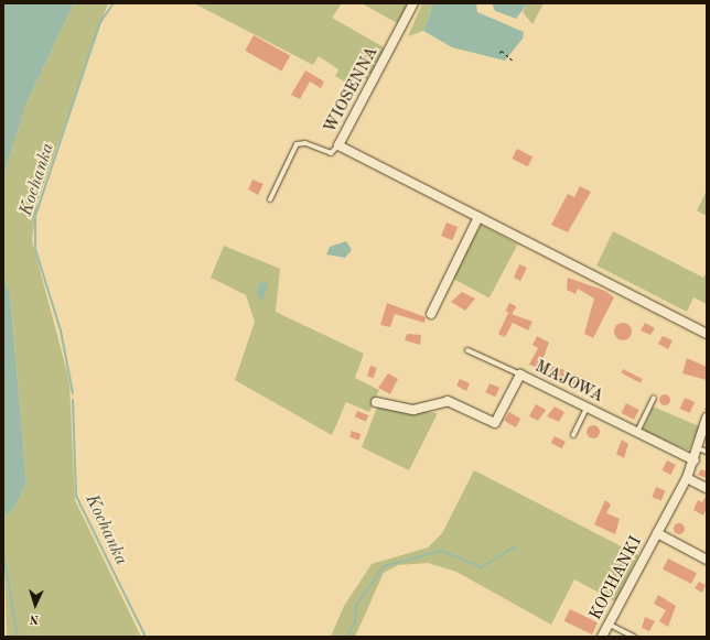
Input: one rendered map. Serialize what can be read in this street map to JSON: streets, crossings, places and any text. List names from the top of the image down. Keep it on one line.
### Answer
{"streets":{"street":["WIOSENNA","MAJOWA","KOCHANKI"]},"crossings":[["MAJOWA","KOCHANKI"]],"water":["Kochanka"],"north":"bottom"}
